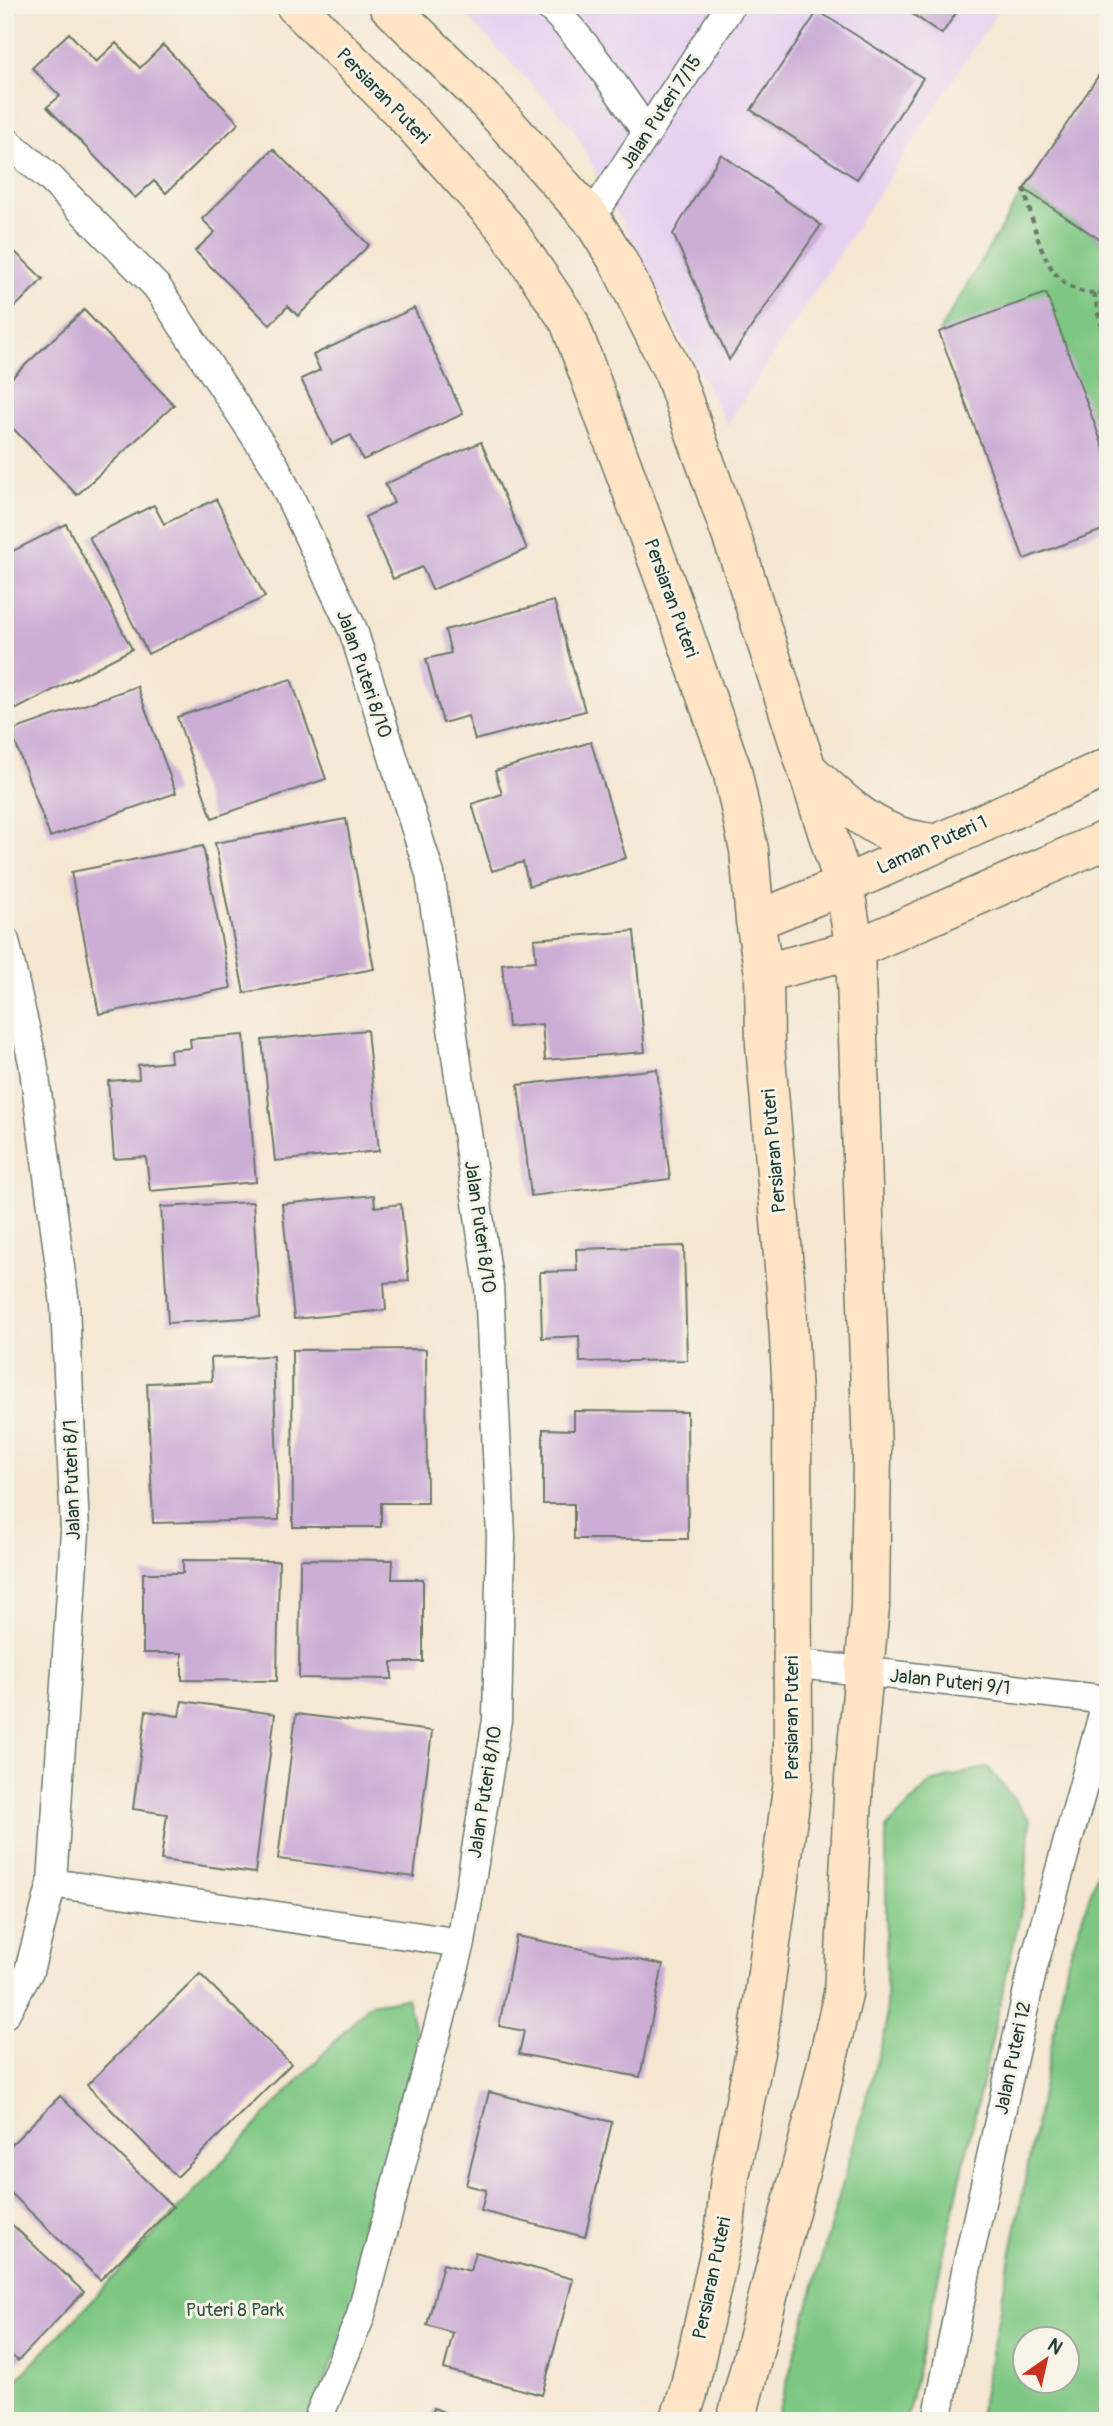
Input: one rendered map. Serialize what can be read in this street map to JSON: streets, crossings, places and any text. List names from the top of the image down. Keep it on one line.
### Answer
{"streets":{"main road":["Persiaran Puteri","Laman Puteri 1"],"street":["Jalan Puteri 7/15","Jalan Puteri 8/10","Jalan Puteri 8/1","Jalan Puteri 9/1","Jalan Puteri 12"]},"crossings":[["Persiaran Puteri","Laman Puteri 1"],["Persiaran Puteri","Jalan Puteri 9/1"],["Jalan Puteri 9/1","Jalan Puteri 12"]],"parks":["Puteri 8 Park"],"north":"top right"}
